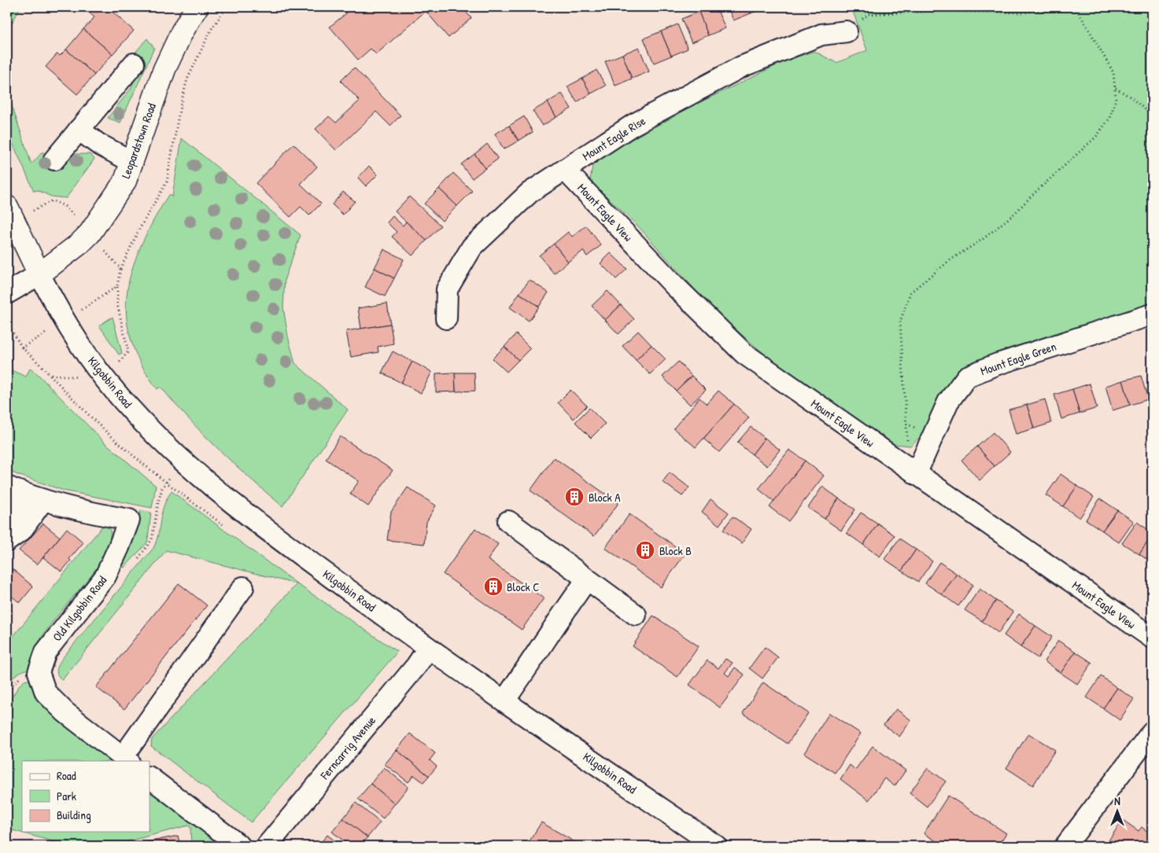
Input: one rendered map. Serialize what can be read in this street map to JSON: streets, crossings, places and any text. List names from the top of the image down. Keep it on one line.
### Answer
{"streets":{"main road":["Leopardstown Road"],"street":["Mount Eagle Rise","Mount Eagle View","Mount Eagle Green","Kilgobbin Road","Old Kilgobbin Road","Ferncarrig Avenue"]},"crossings":[["Mount Eagle Rise","Mount Eagle View"],["Leopardstown Road","Kilgobbin Road"],["Mount Eagle View","Mount Eagle Green"],["Kilgobbin Road","Ferncarrig Avenue"]],"places":{"building":["Block A","Block B","Block C"]},"legend":["Road","Park","Building"],"north":"top"}
